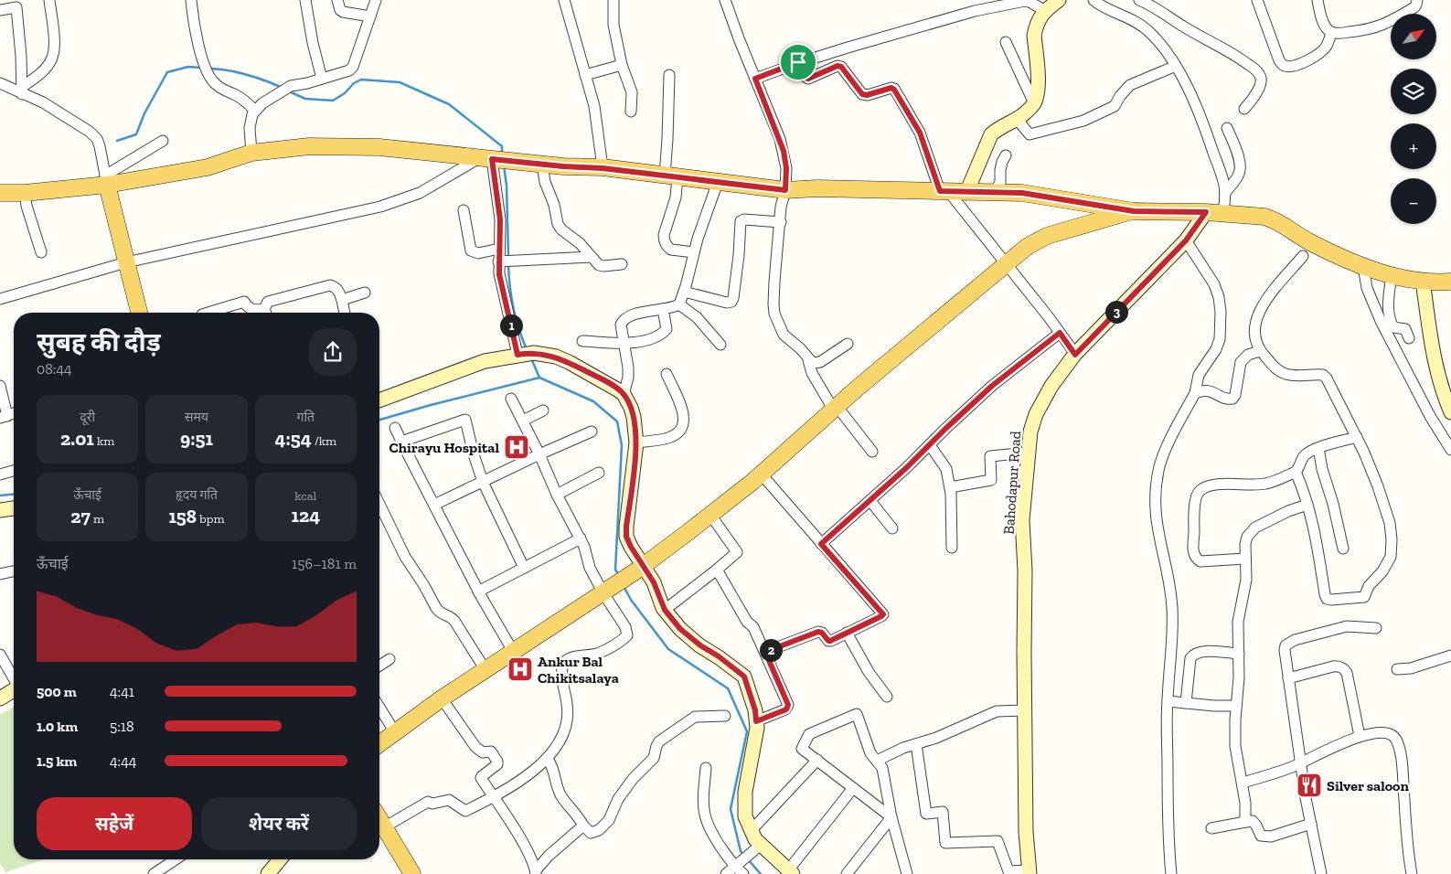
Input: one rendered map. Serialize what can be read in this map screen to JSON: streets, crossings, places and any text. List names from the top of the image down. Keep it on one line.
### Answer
{"streets":{"street":["Bahodapur Road"]},"places":{"hospital":["Chirayu Hospital","Ankur Bal Chikitsalaya"],"restaurant":["Silver saloon"]},"north":"top right","page":{"map_buttons":["+","−"],"pins":["3","1","2"],"heading":["सुबह की दौड़","08:44"],"stats":[["दूरी","2.01 km"],["समय","9:51"],["गति","4:54 /km"],["ऊँचाई","27 m"],["हृदय गति","158 bpm"],["kcal","124"]],"chart":["ऊँचाई","156–181 m"],"list":[{"name":"500 m","note":"4:41"},{"name":"1.0 km","note":"5:18"},{"name":"1.5 km","note":"4:44"}],"buttons":["सहेजें","शेयर करें"]}}
